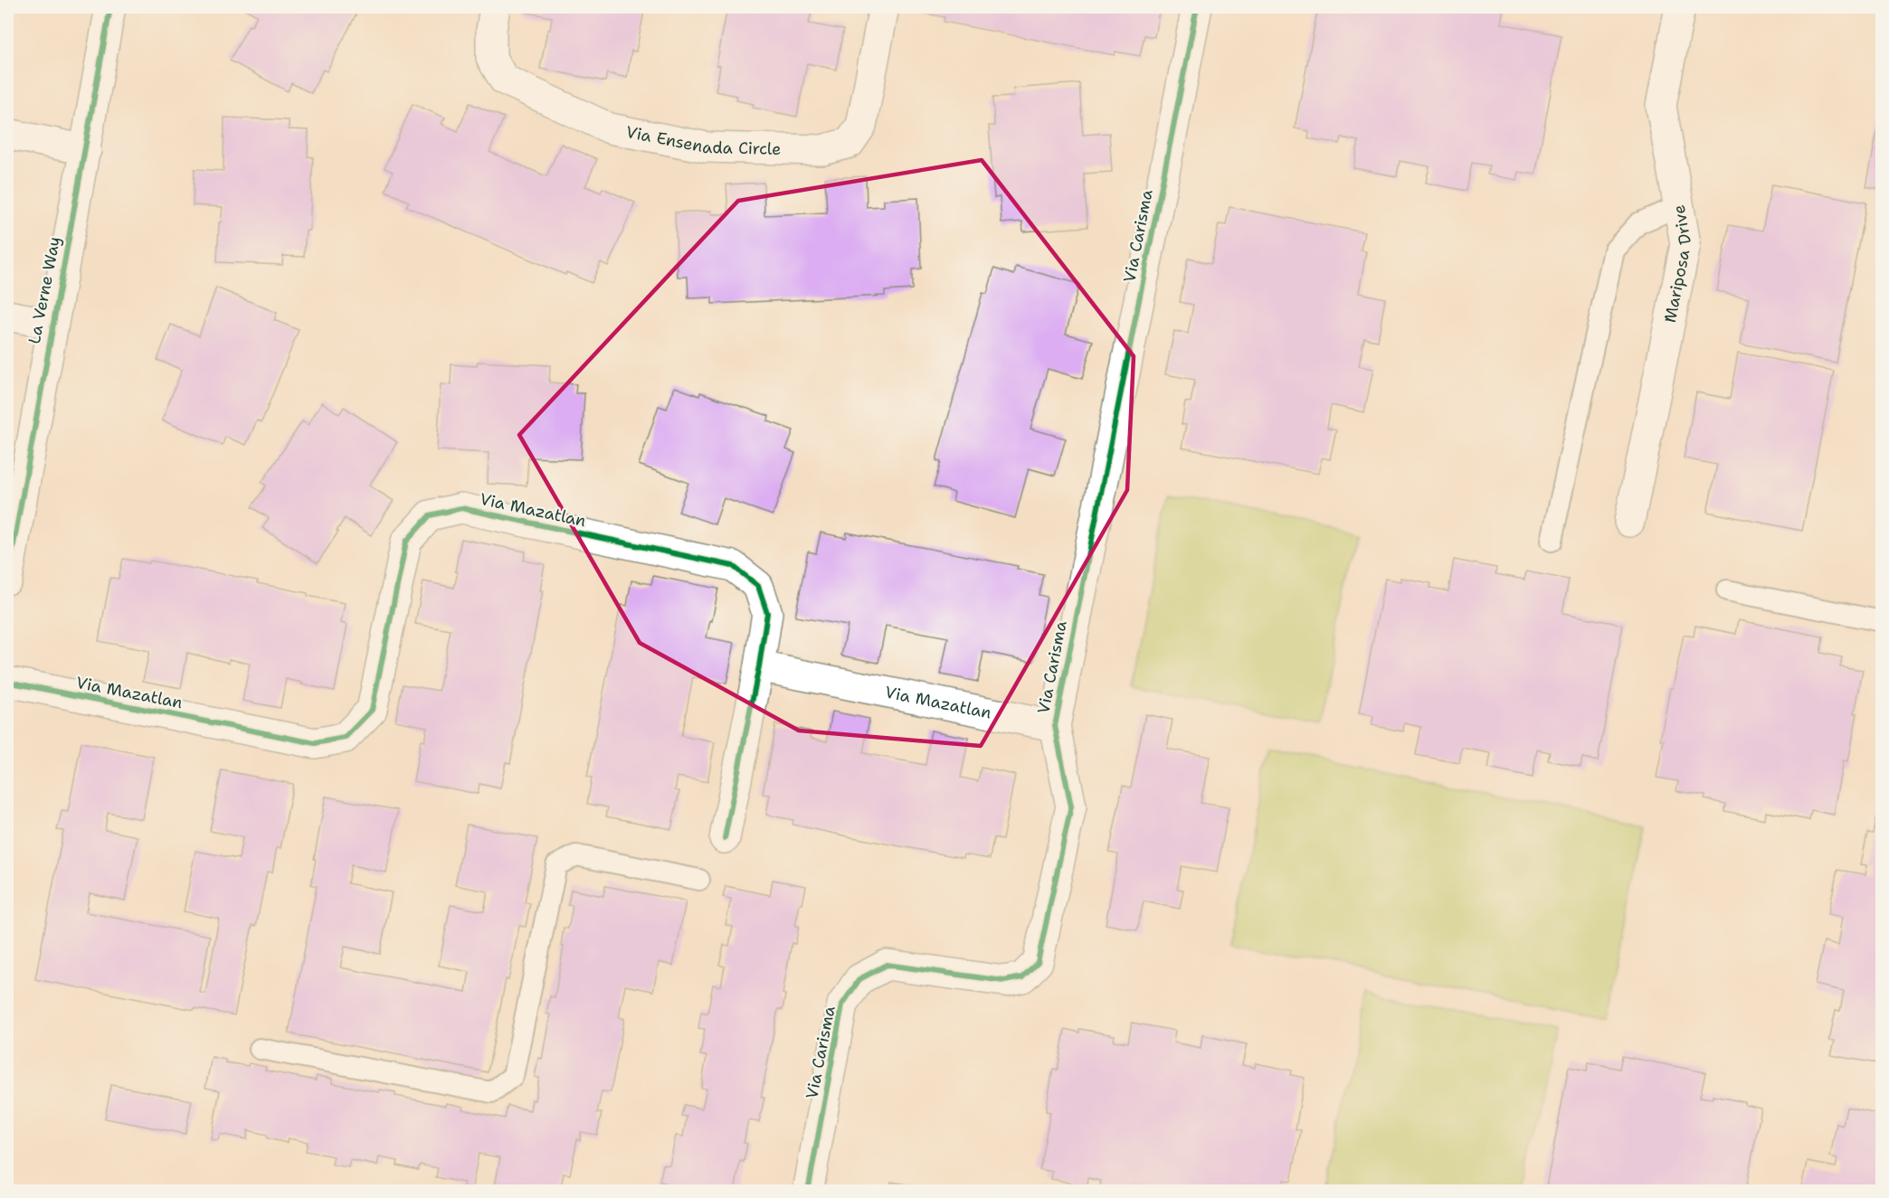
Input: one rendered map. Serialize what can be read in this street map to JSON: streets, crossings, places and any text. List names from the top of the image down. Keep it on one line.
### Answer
{"streets":{"street":["Via Ensenada Circle","Via Carisma","Mariposa Drive","La Verne Way","Via Mazatlan"]},"crossings":[["Via Carisma","Via Mazatlan"]]}
